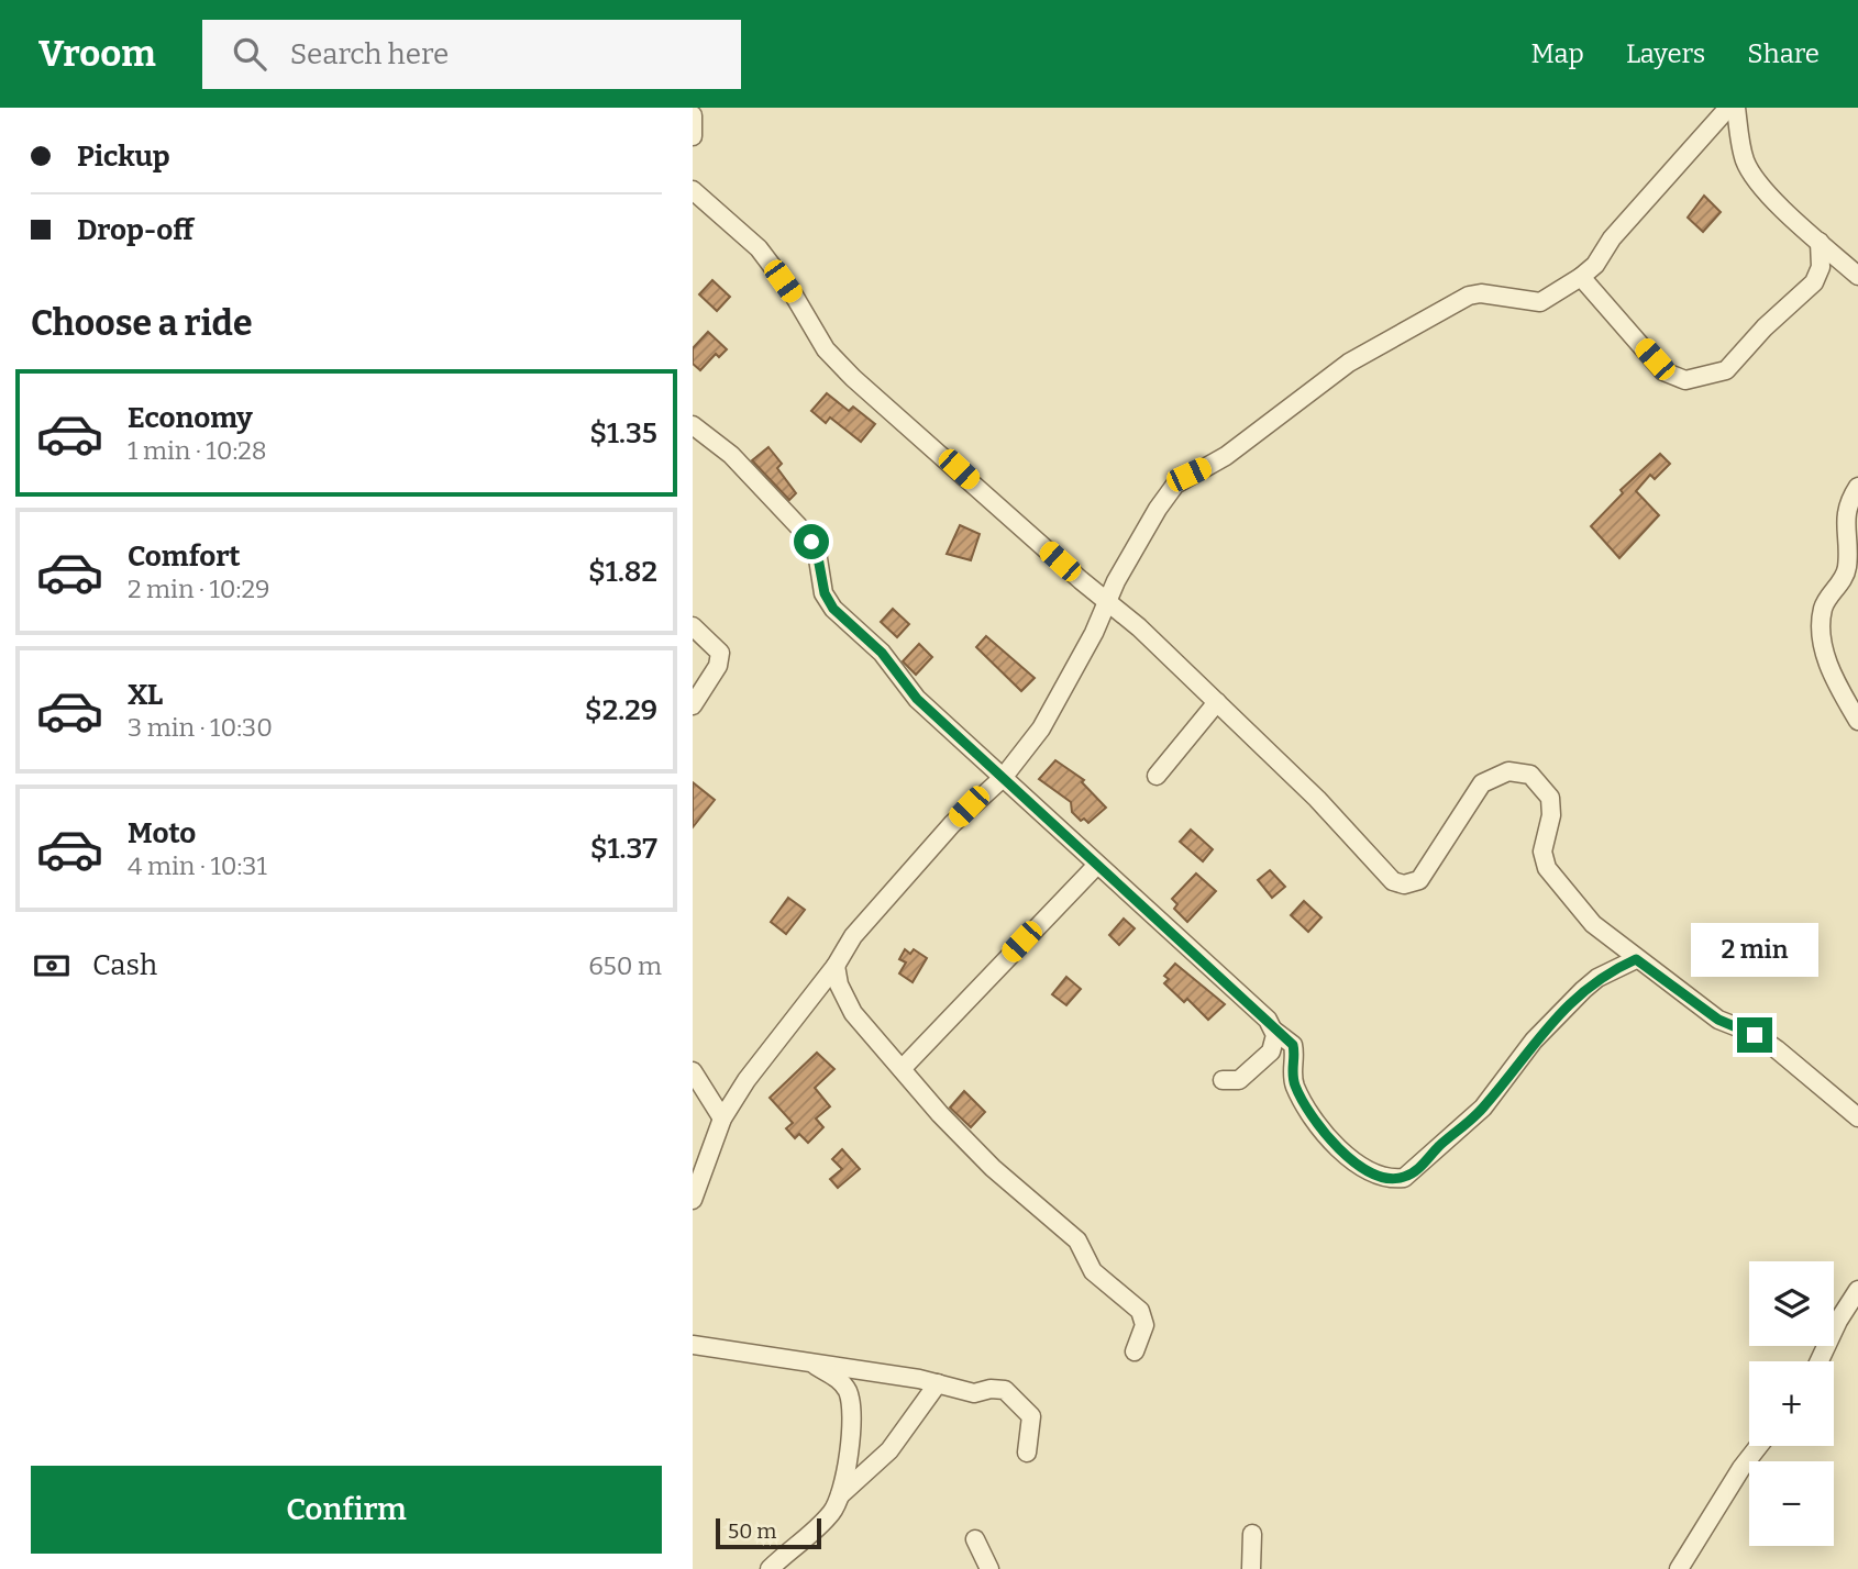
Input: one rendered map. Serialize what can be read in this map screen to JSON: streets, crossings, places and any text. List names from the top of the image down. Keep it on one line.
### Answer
{"scale_bar":"50 m","page":{"header":"Vroom","search":"Search here","nav":["Map","Layers","Share"],"banner":["Pickup","Drop-off"],"heading":"Choose a ride","list":[{"name":"Economy","note":"1 min · 10:28","value":"$1.35"},{"name":"Comfort","note":"2 min · 10:29","value":"$1.82"},{"name":"XL","note":"3 min · 10:30","value":"$2.29"},{"name":"Moto","note":"4 min · 10:31","value":"$1.37"}],"pay":["Cash","650 m"],"bubble":"2 min","map_buttons":["+","−"],"buttons":"Confirm","scale":"50 m"}}
